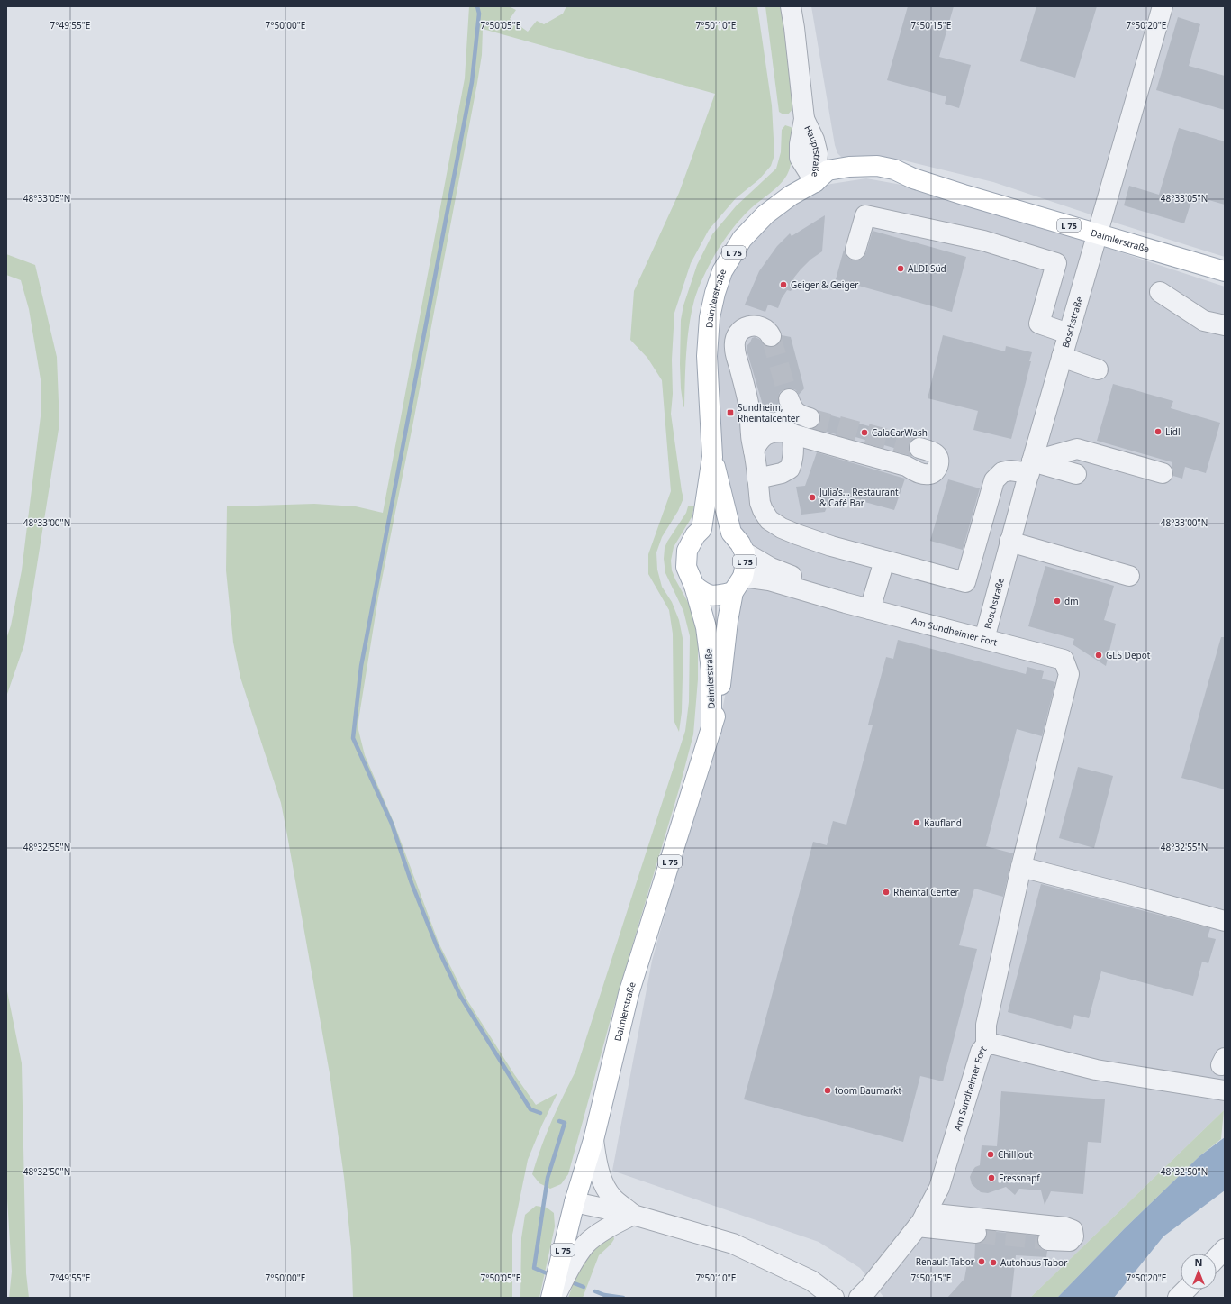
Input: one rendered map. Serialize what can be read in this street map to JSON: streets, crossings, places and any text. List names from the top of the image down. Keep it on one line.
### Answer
{"streets":{"main road":["L 75","Daimlerstraße"],"street":["Hauptstraße","Boschstraße","Am Sundheimer Fort"]},"crossings":[["Hauptstraße","Daimlerstraße"],["Daimlerstraße","Boschstraße"],["Daimlerstraße","Am Sundheimer Fort"],["Boschstraße","Am Sundheimer Fort"]],"places":{"other":["ALDI Süd","Geiger & Geiger","Lidl","CalaCarWash","Julia’s… Restaurant & Café Bar","dm","GLS Depot","Kaufland","Rheintal Center","toom Baumarkt","Chill out","Fressnapf","Renault Tabor","Autohaus Tabor"],"transit":["Sundheim, Rheintalcenter"]},"north":"top","coordinates":["7°49'55\"E","7°50'00\"E","7°50'05\"E","7°50'10\"E","7°50'15\"E","7°50'20\"E","48°33'05\"N","48°33'00\"N","48°32'55\"N","48°32'50\"N"]}
